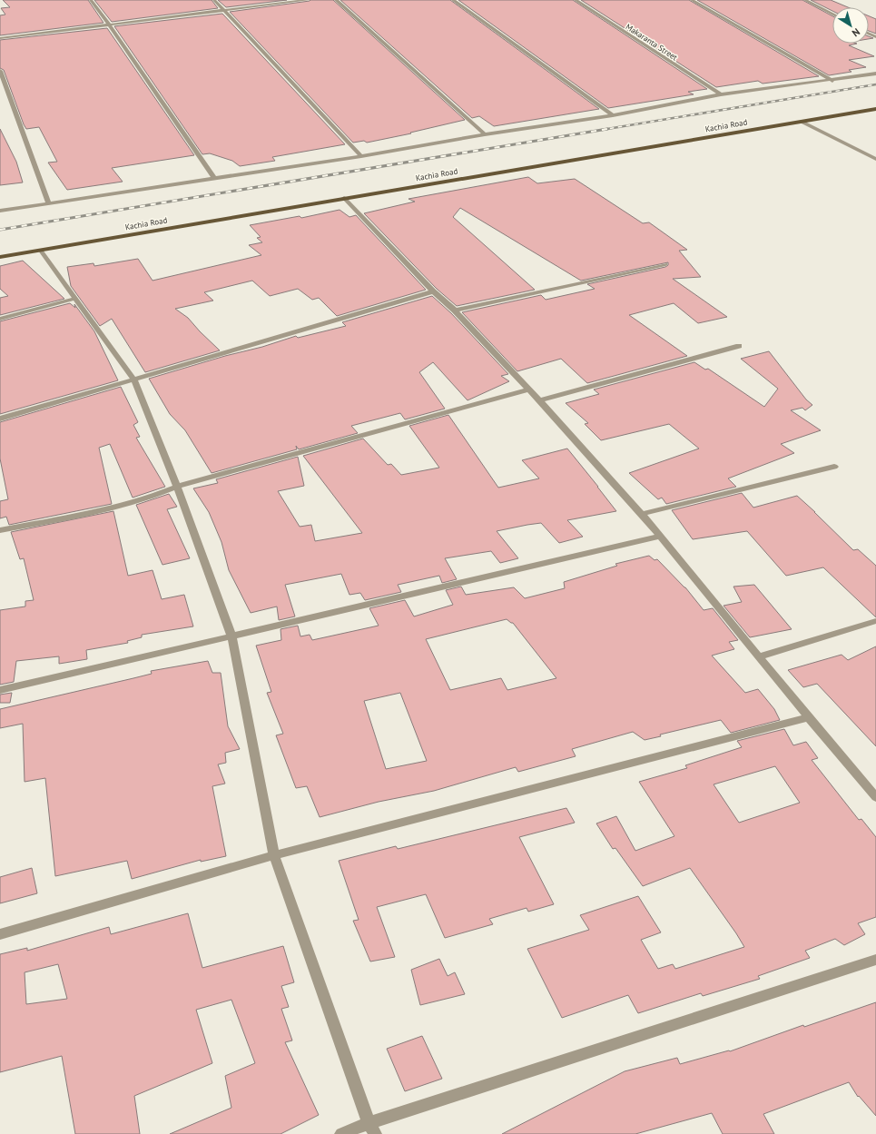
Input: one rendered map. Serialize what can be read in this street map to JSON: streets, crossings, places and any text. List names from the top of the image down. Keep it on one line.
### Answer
{"streets":{"main road":["Kachia Road"],"street":["Makaranta Street"]},"north":"bottom right"}
